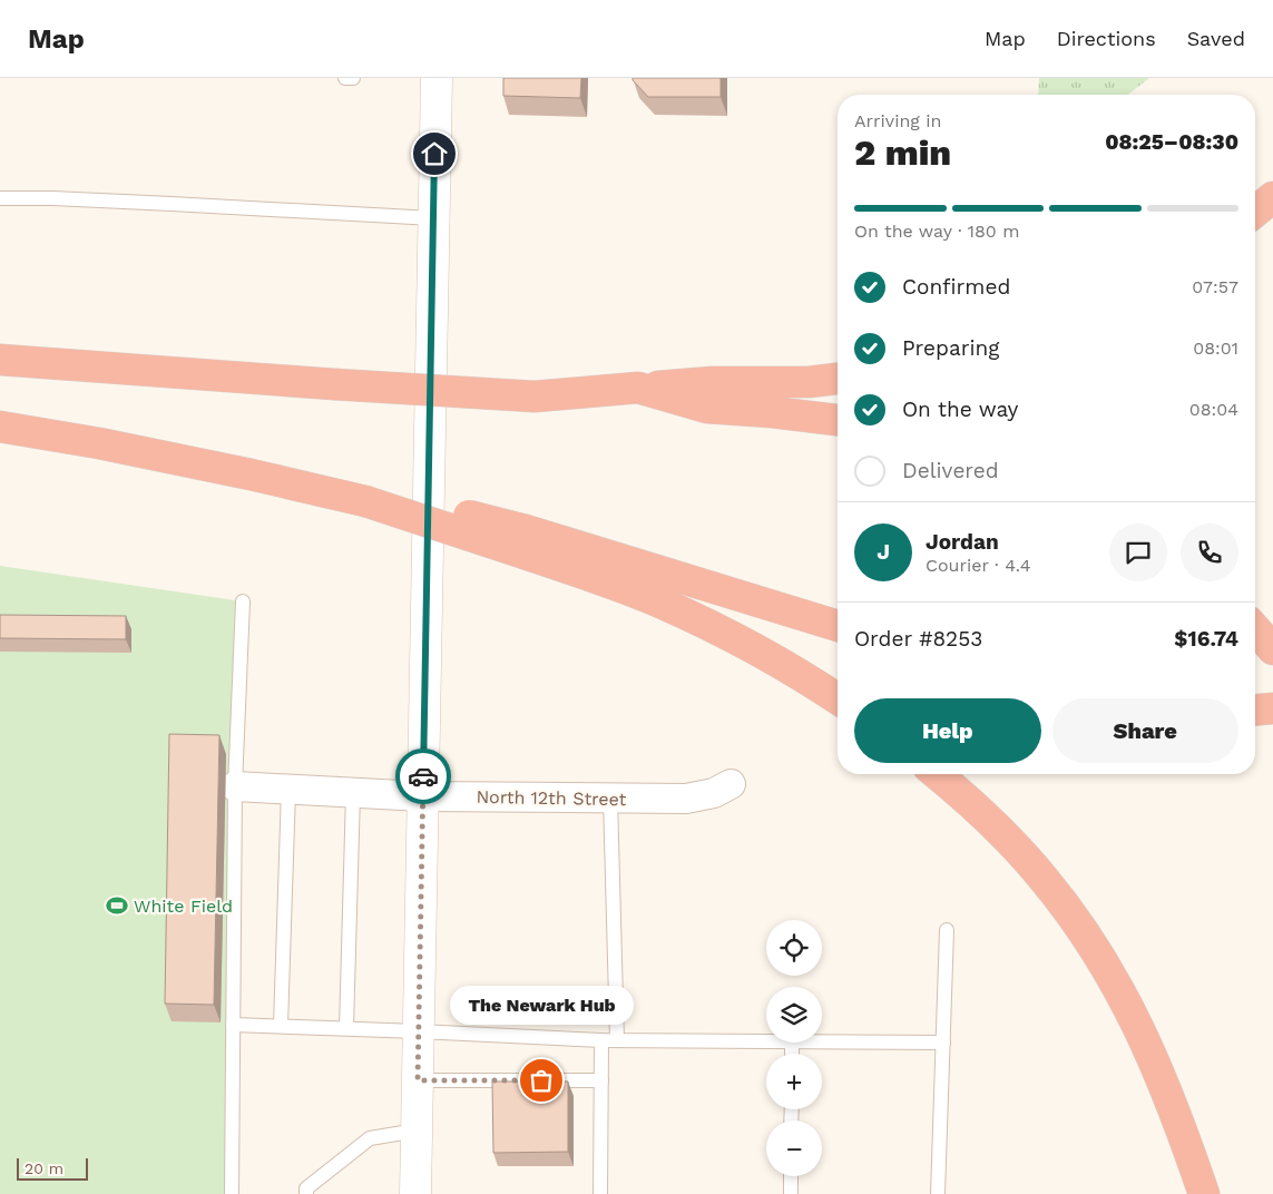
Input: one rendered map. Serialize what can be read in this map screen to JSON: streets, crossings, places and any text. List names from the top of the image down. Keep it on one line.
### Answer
{"streets":{"street":["North 12th Street"]},"places":{"sports":["White Field"],"other":["The Newark Hub"]},"scale_bar":"20 m","page":{"header":"Map","nav":["Map","Directions","Saved"],"heading":["2 min","Arriving in","08:25–08:30"],"panel":["Jordan","Courier · 4.4","Order #8253","$16.74"],"bar":"On the way · 180 m","list":[["Confirmed","07:57"],["Preparing","08:01"],["On the way","08:04"],"Delivered"],"round":"J","buttons":["Help","Share"],"map_buttons":["+","−"],"bubble":"The Newark Hub","scale":"20 m"}}
